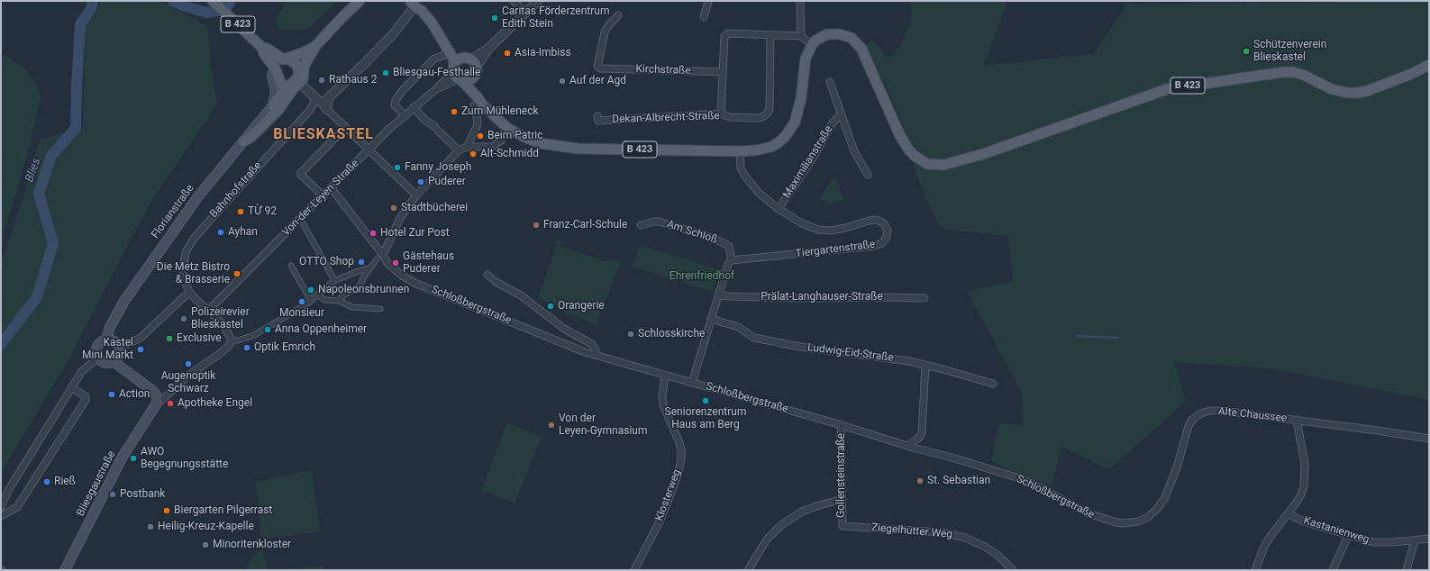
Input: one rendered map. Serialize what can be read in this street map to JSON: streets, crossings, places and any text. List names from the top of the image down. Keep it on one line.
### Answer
{"streets":{"main road":["B 423","Florianstraße","Bliesgaustraße"],"street":["Kirchstraße","Dekan-Albrecht-Straße","Maximilianstraße","Bahnhofstraße","Von-der-Leyen-Straße","Am Schloß","Tiergartenstraße","Prälat-Langhauser-Straße","Schloßbergstraße","Ludwig-Eid-Straße","Alte Chaussee","Gollensteinstraße","Klosterweg","Kastanienweg","Ziegelhütter Weg"]},"crossings":[["B 423","Von-der-Leyen-Straße"],["B 423","Tiergartenstraße"],["Maximilianstraße","Tiergartenstraße"],["Von-der-Leyen-Straße","Schloßbergstraße"],["Am Schloß","Tiergartenstraße"],["Schloßbergstraße","Alte Chaussee"],["Schloßbergstraße","Gollensteinstraße"],["Schloßbergstraße","Klosterweg"],["Gollensteinstraße","Ziegelhütter Weg"]],"districts":["BLIESKASTEL"],"water":["Blies"],"parks":["Ehrenfriedhof"],"places":["Caritas Förderzentrum Edith Stein","Schützenverein Blieskastel","Asia-Imbiss","Bliesgau-Festhalle","Rathaus 2","Auf der Agd","Zum Mühleneck","Beim Patric","Alt-Schmidd","Fanny Joseph","Puderer","Stadtbücherei","TỪ 92","Franz-Carl-Schule","Ayhan","Hotel Zur Post","OTTO Shop","Gästehaus Puderer","Die Metz Bistro & Brasserie","Napoleonsbrunnen","Monsieur","Orangerie","Polizeirevier Blieskastel","Anna Oppenheimer","Schlosskirche","Exclusive","Optik Emrich","Kastel Mini Markt","Augenoptik Schwarz","Action","Seniorenzentrum Haus am Berg","Apotheke Engel","Von der Leyen-Gymnasium","AWO Begegnungsstätte","St. Sebastian","Rieß","Postbank","Biergarten Pilgerrast","Heilig-Kreuz-Kapelle","Minoritenkloster"]}
